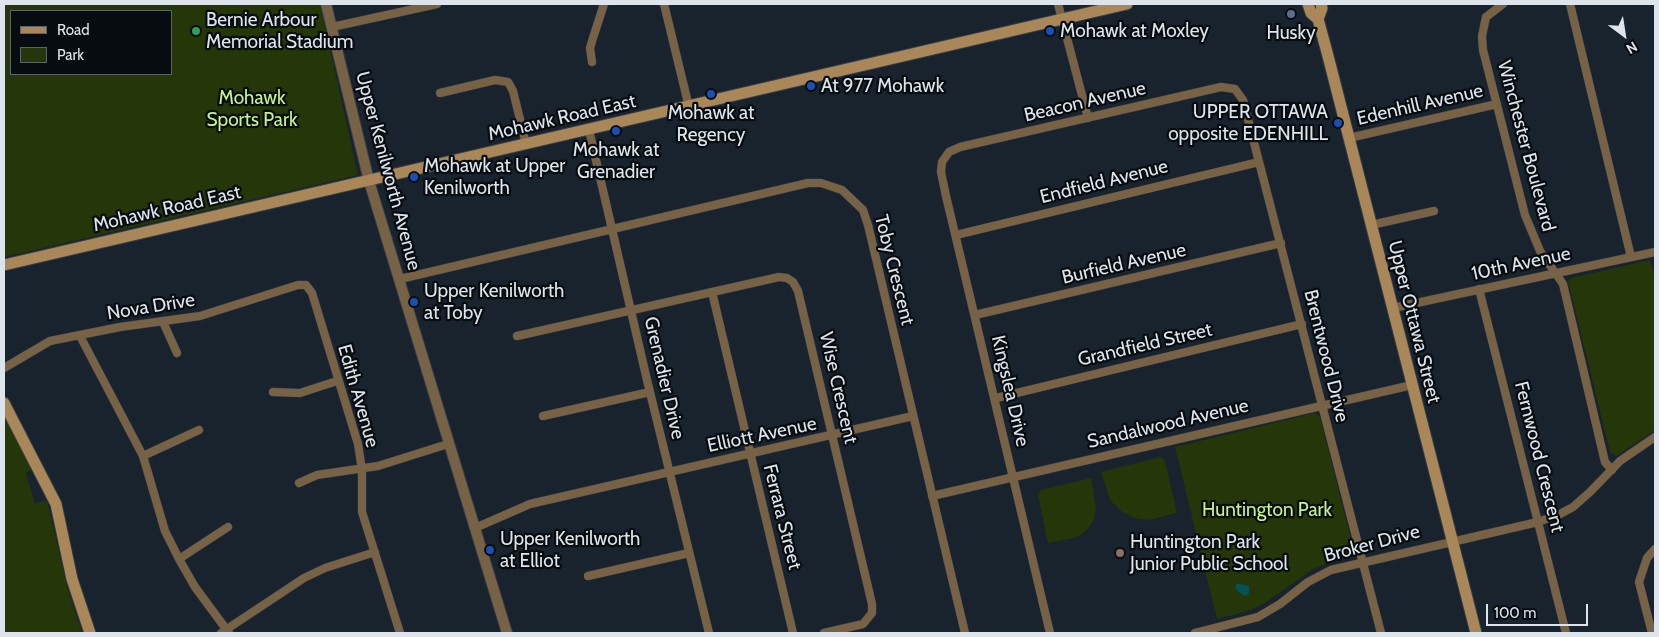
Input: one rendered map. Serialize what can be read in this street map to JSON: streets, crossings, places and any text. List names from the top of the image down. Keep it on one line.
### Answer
{"streets":{"main road":["Mohawk Road East","Upper Ottawa Street"],"street":["Beacon Avenue","Edenhill Avenue","Winchester Boulevard","Upper Kenilworth Avenue","Endfield Avenue","Burfield Avenue","10th Avenue","Toby Crescent","Nova Drive","Grandfield Street","Brentwood Drive","Grenadier Drive","Wise Crescent","Kingslea Drive","Edith Avenue","Sandalwood Avenue","Elliott Avenue","Fernwood Crescent","Ferrara Street","Broker Drive"]},"crossings":[["Beacon Avenue","Brentwood Drive"],["Beacon Avenue","Kingslea Drive"],["Edenhill Avenue","Winchester Boulevard"],["Edenhill Avenue","Upper Ottawa Street"],["Mohawk Road East","Upper Kenilworth Avenue"],["Mohawk Road East","Grenadier Drive"],["Winchester Boulevard","10th Avenue"],["Winchester Boulevard","Broker Drive"],["Upper Kenilworth Avenue","Toby Crescent"],["Upper Kenilworth Avenue","Elliott Avenue"],["Endfield Avenue","Brentwood Drive"],["Endfield Avenue","Kingslea Drive"],["Burfield Avenue","Brentwood Drive"],["Burfield Avenue","Kingslea Drive"],["10th Avenue","Upper Ottawa Street"],["10th Avenue","Fernwood Crescent"],["Toby Crescent","Grenadier Drive"],["Toby Crescent","Sandalwood Avenue"],["Toby Crescent","Elliott Avenue"],["Nova Drive","Edith Avenue"],["Upper Ottawa Street","Sandalwood Avenue"],["Upper Ottawa Street","Broker Drive"],["Grandfield Street","Brentwood Drive"],["Grandfield Street","Kingslea Drive"],["Brentwood Drive","Sandalwood Avenue"],["Brentwood Drive","Broker Drive"],["Grenadier Drive","Wise Crescent"],["Grenadier Drive","Elliott Avenue"],["Wise Crescent","Elliott Avenue"],["Wise Crescent","Ferrara Street"],["Kingslea Drive","Sandalwood Avenue"],["Elliott Avenue","Ferrara Street"],["Fernwood Crescent","Broker Drive"]],"parks":["Mohawk Sports Park","Huntington Park"],"places":["Husky","Bernie Arbour Memorial Stadium","Mohawk at Moxley","At 977 Mohawk","Mohawk at Regency","UPPER OTTAWA opposite EDENHILL","Mohawk at Grenadier","Mohawk at Upper Kenilworth","Upper Kenilworth at Toby","Upper Kenilworth at Elliot","Huntington Park Junior Public School"],"legend":["Road","Park"],"scale_bar":"100 m","north":"bottom right"}
